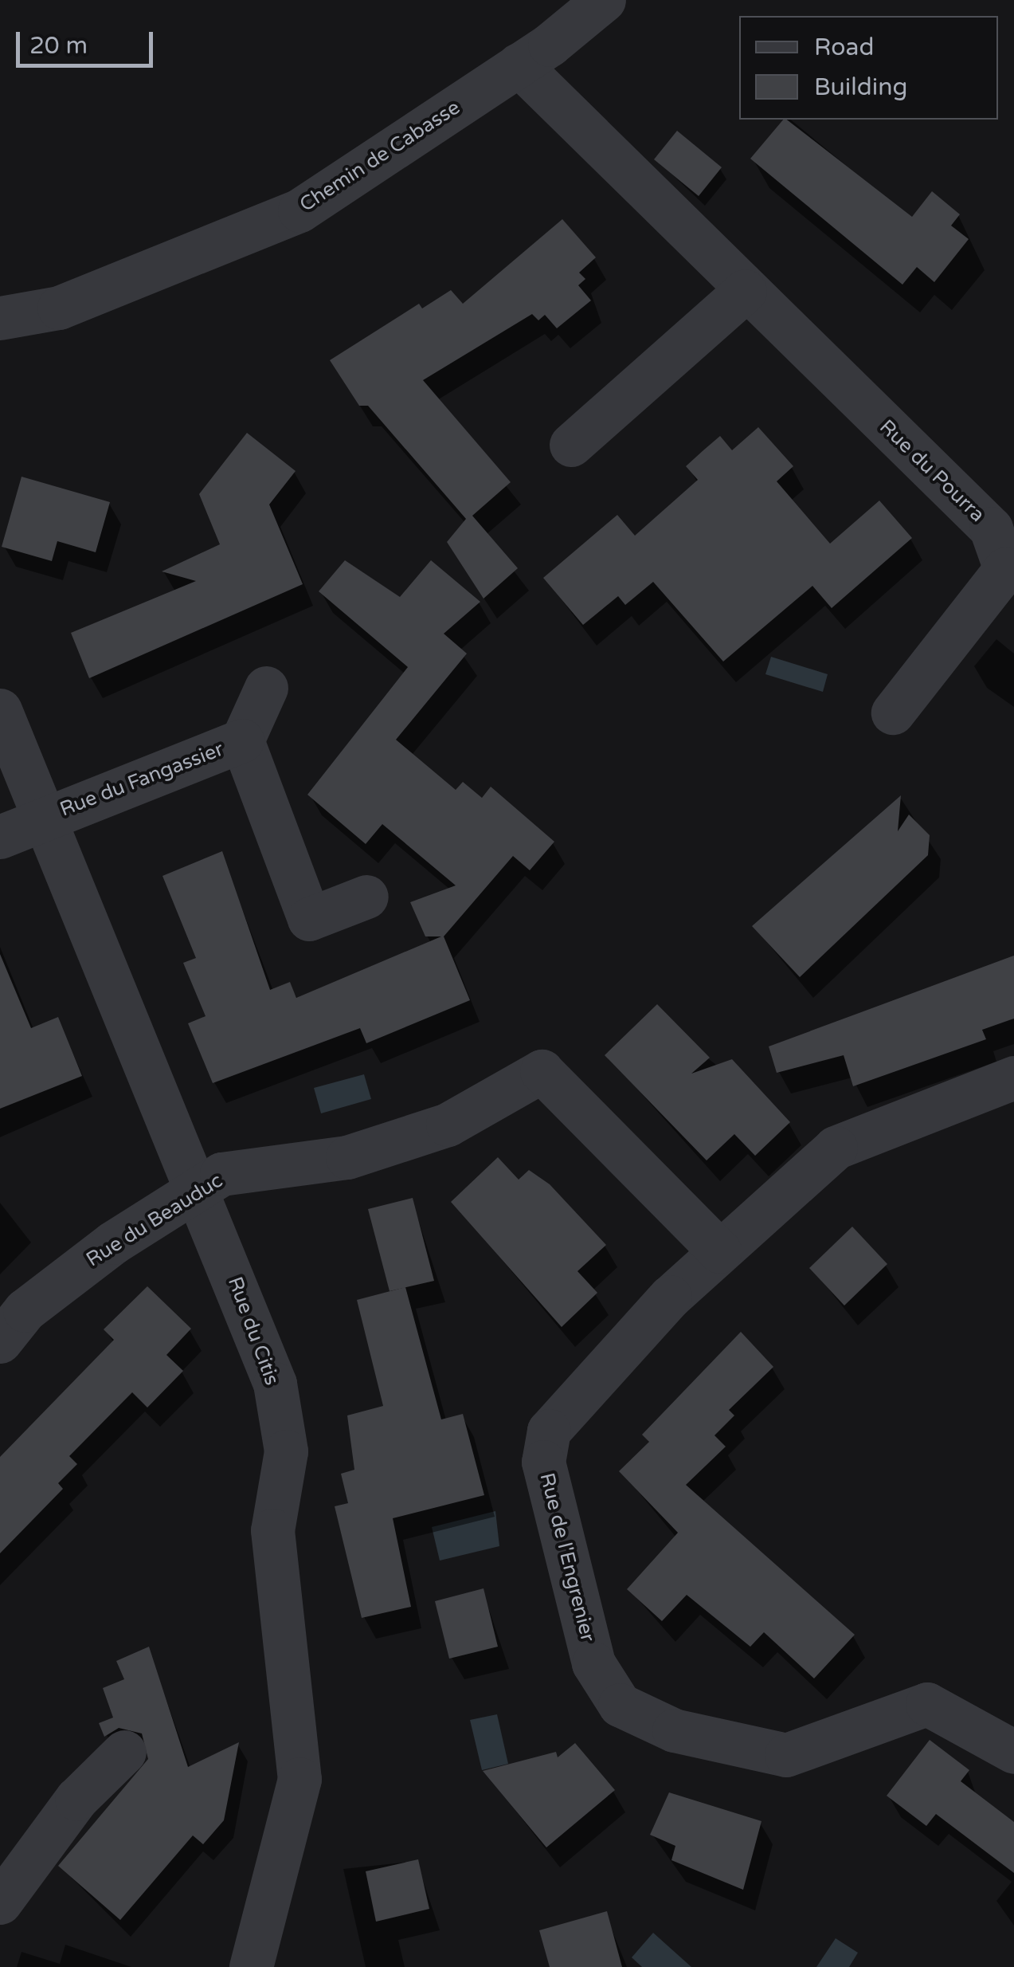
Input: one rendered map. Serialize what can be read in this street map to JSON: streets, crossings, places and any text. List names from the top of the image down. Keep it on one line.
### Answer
{"streets":{"street":["Chemin de Cabasse","Rue du Pourra","Rue du Fangassier","Rue du Beauduc","Rue du Citis","Rue de l'Engrenier"]},"crossings":[["Chemin de Cabasse","Rue du Pourra"],["Rue du Fangassier","Rue du Citis"],["Rue du Beauduc","Rue du Citis"],["Rue du Beauduc","Rue de l'Engrenier"]],"legend":["Road","Building"],"scale_bar":"20 m"}
